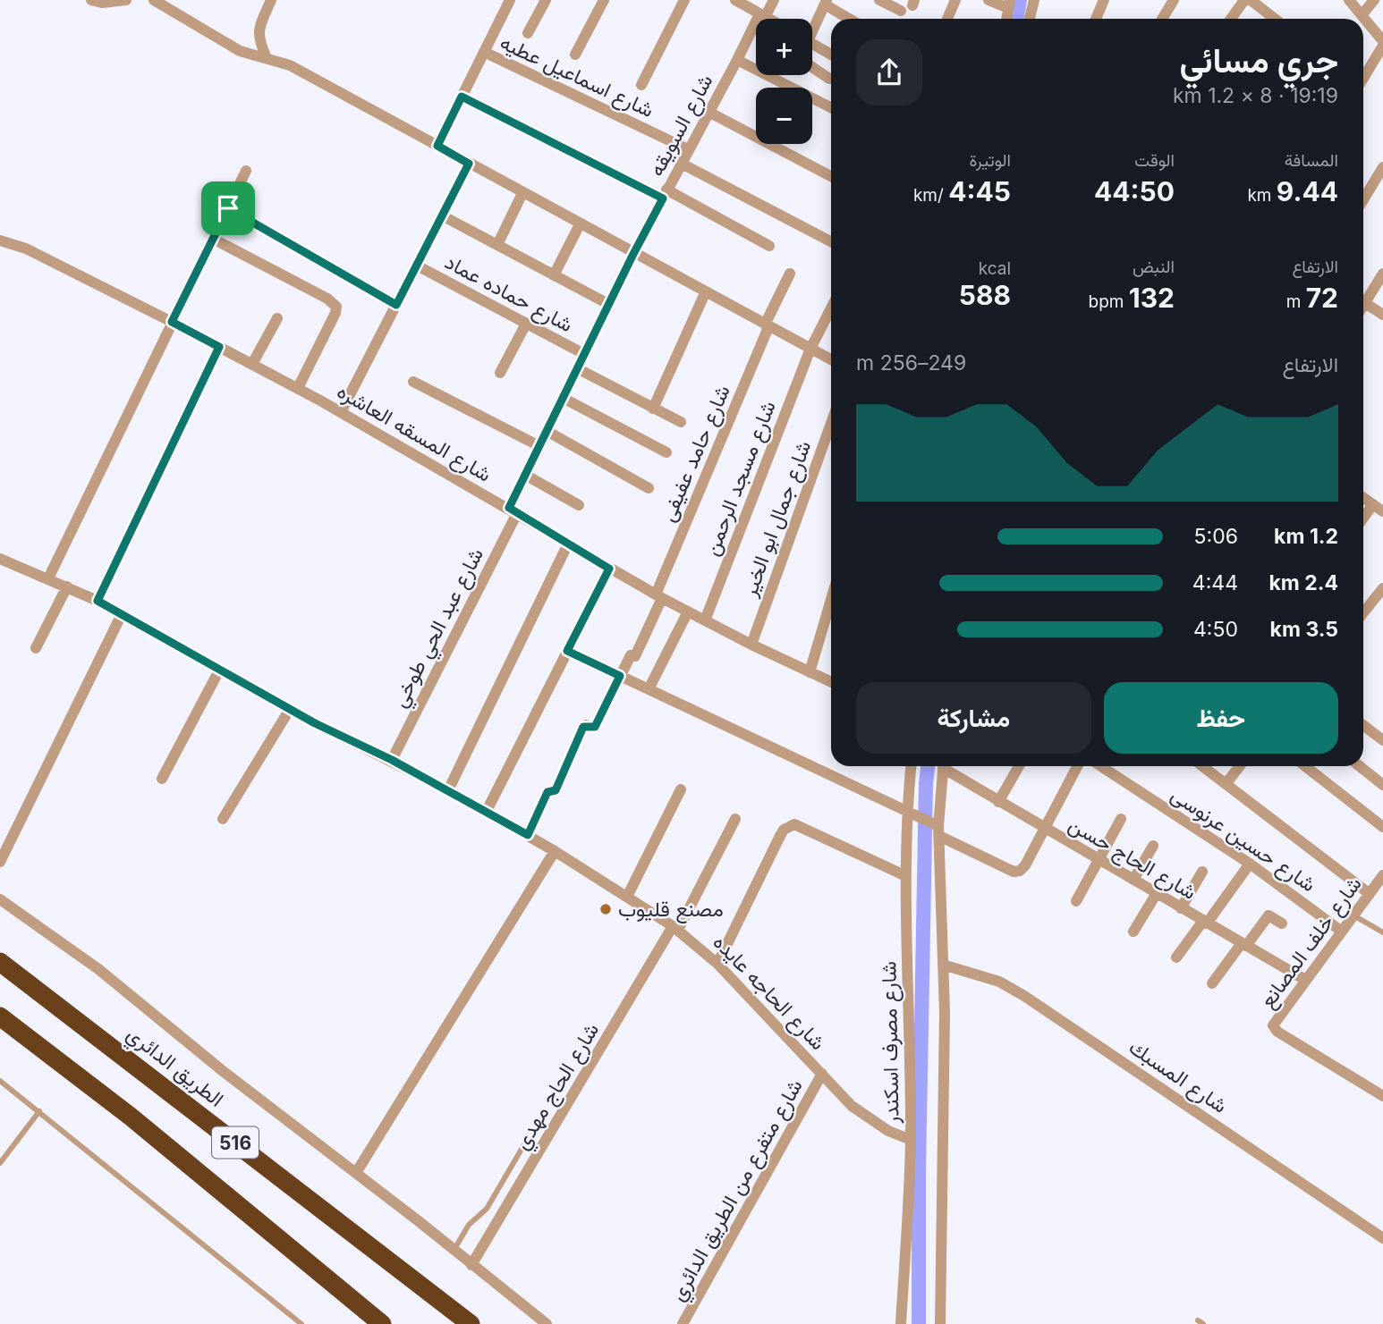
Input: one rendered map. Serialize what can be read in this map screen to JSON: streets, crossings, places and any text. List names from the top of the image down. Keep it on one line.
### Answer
{"streets":{"highway":["الطريق الدائري","516"],"street":["شارع اسماعيل عطيه","شارع السويقه","شارع حماده عماد","شارع المسقه العاشره","شارع حامد عفيفى","شارع مسجد الرحمن","شارع جمال ابو الخير","شارع عبد الحي طوخي","شارع حسين عرنوسى","شارع الحاج حسن","شارع خلف المصانع","شارع الحاجه عايده","شارع مصرف اسكندر","شارع المسبك","شارع الحاج مهدي","شارع متفرع من الطريق الدائري"]},"crossings":[["شارع اسماعيل عطيه","شارع السويقه"],["شارع السويقه","شارع حماده عماد"],["شارع السويقه","شارع عبد الحي طوخي"],["شارع المسقه العاشره","شارع حامد عفيفى"],["شارع المسقه العاشره","شارع مسجد الرحمن"],["شارع المسقه العاشره","شارع جمال ابو الخير"],["شارع المسقه العاشره","شارع عبد الحي طوخي"],["شارع حامد عفيفى","شارع الحاجه عايده"],["شارع عبد الحي طوخي","شارع الحاجه عايده"],["شارع حسين عرنوسى","شارع خلف المصانع"],["شارع الحاج حسن","شارع خلف المصانع"],["شارع الحاجه عايده","شارع مصرف اسكندر"],["شارع الحاجه عايده","شارع الحاج مهدي"],["شارع الحاجه عايده","شارع متفرع من الطريق الدائري"]],"places":["مصنع قليوب"],"page":{"map_buttons":["+","−"],"heading":["جري مسائي","19:19 · 8 × 1.2 km"],"stats":[["المسافة","9.44 km"],["الوقت","44:50"],["الوتيرة","4:45 /km"],["الارتفاع","72 m"],["النبض","132 bpm"],["kcal","588"]],"chart":["الارتفاع","249–256 m"],"list":[{"name":"1.2 km","note":"5:06"},{"name":"2.4 km","note":"4:44"},{"name":"3.5 km","note":"4:50"}],"buttons":["حفظ","مشاركة"]}}
